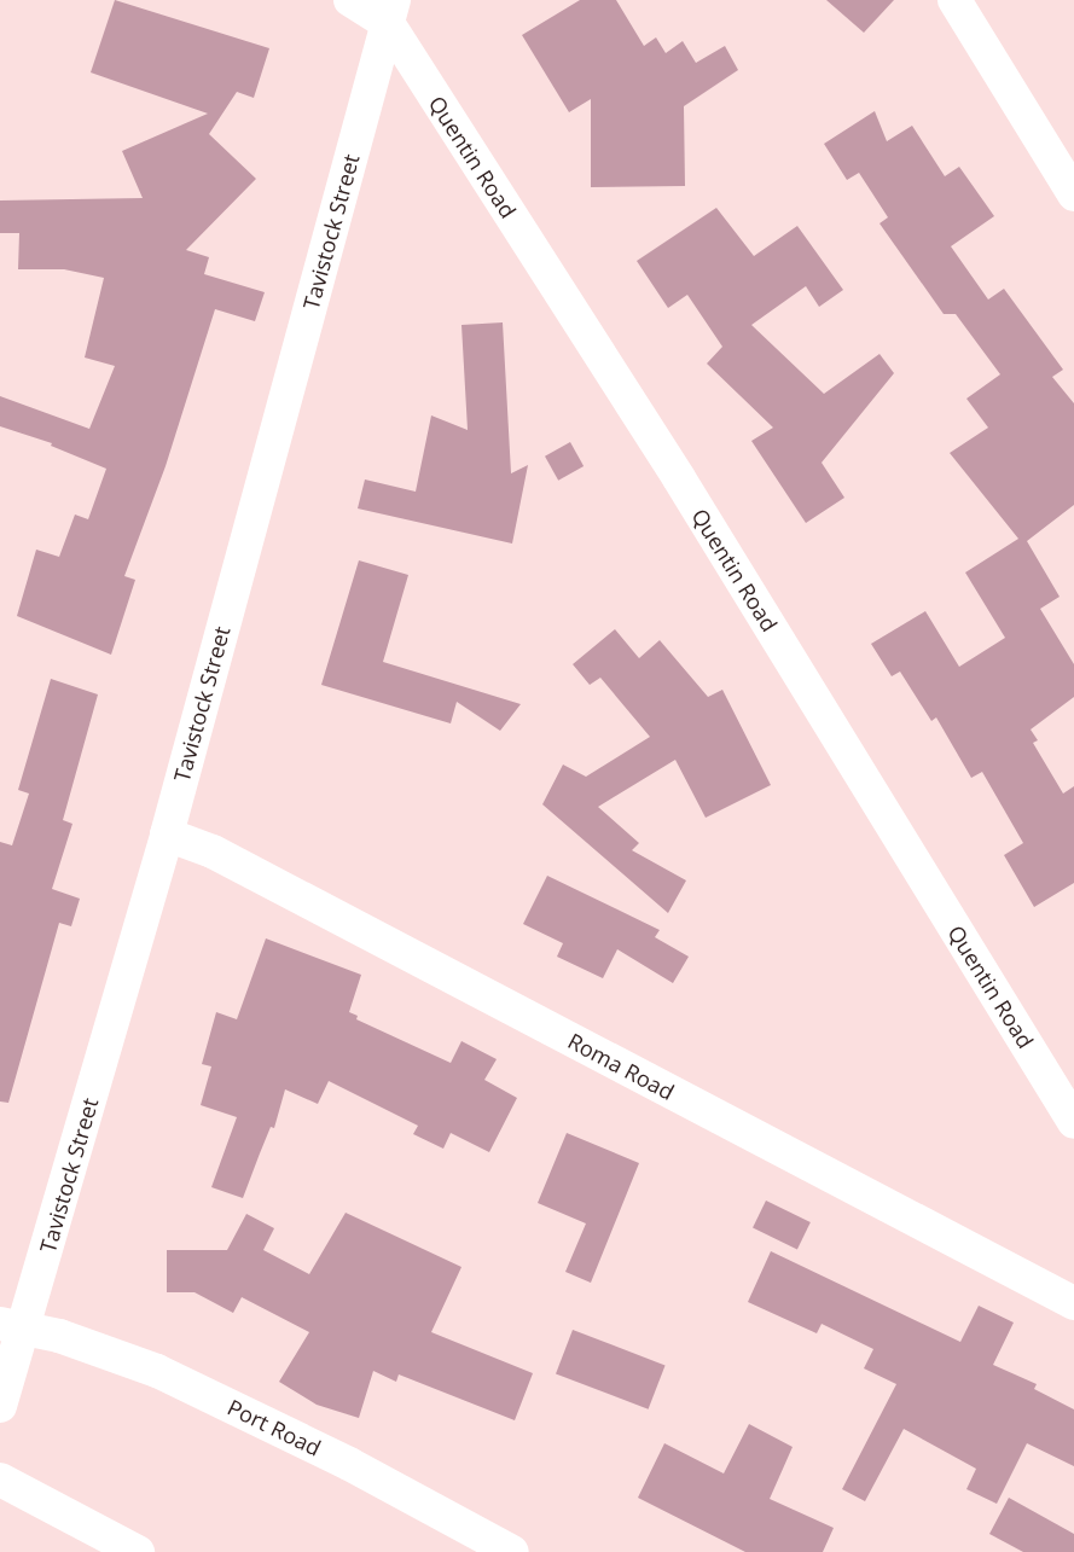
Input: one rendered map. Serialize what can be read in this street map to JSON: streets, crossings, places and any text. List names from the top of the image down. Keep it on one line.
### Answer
{"streets":{"street":["Quentin Road","Tavistock Street","Roma Road","Port Road"]},"crossings":[["Quentin Road","Tavistock Street"],["Tavistock Street","Roma Road"],["Tavistock Street","Port Road"]]}
